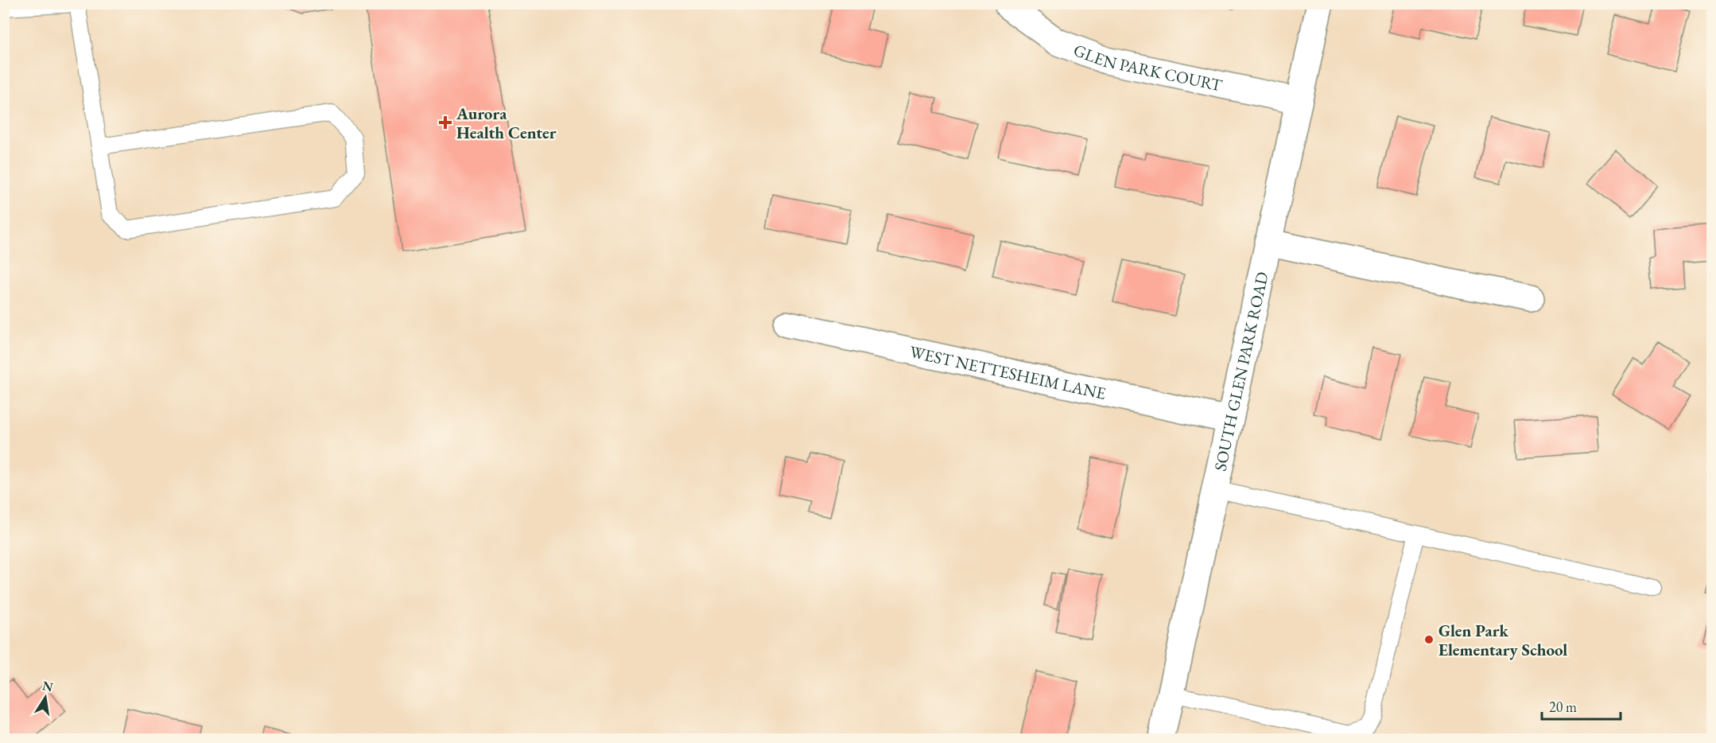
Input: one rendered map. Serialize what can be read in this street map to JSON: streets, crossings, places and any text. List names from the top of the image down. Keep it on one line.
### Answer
{"streets":{"street":["GLEN PARK COURT","SOUTH GLEN PARK ROAD","WEST NETTESHEIM LANE"]},"crossings":[["GLEN PARK COURT","SOUTH GLEN PARK ROAD"],["SOUTH GLEN PARK ROAD","WEST NETTESHEIM LANE"]],"places":{"health":["Aurora Health Center"],"other":["Glen Park Elementary School"]},"scale_bar":"20 m","north":"top"}
